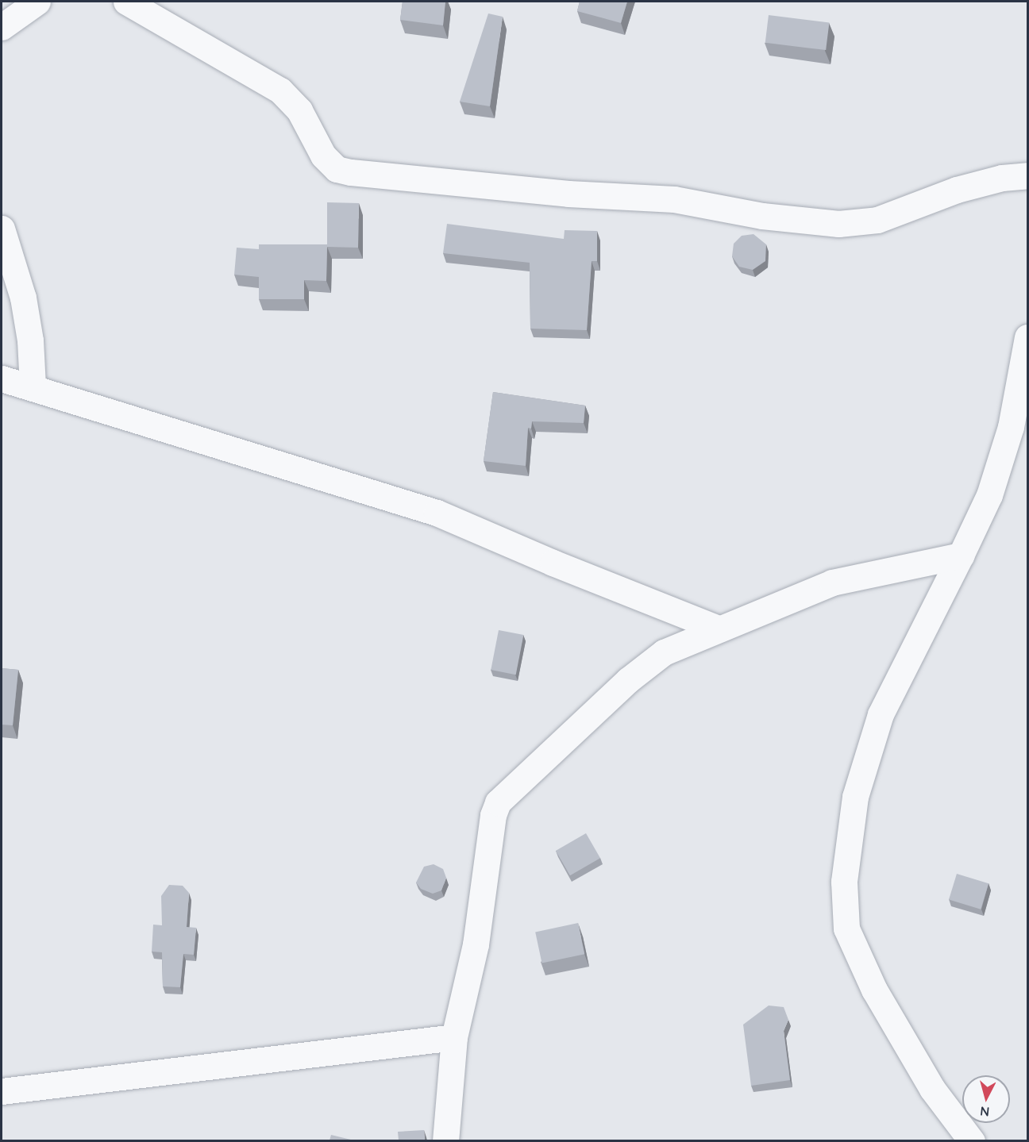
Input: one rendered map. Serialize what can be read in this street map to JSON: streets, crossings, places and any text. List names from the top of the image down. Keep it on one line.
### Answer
{"north":"bottom"}
